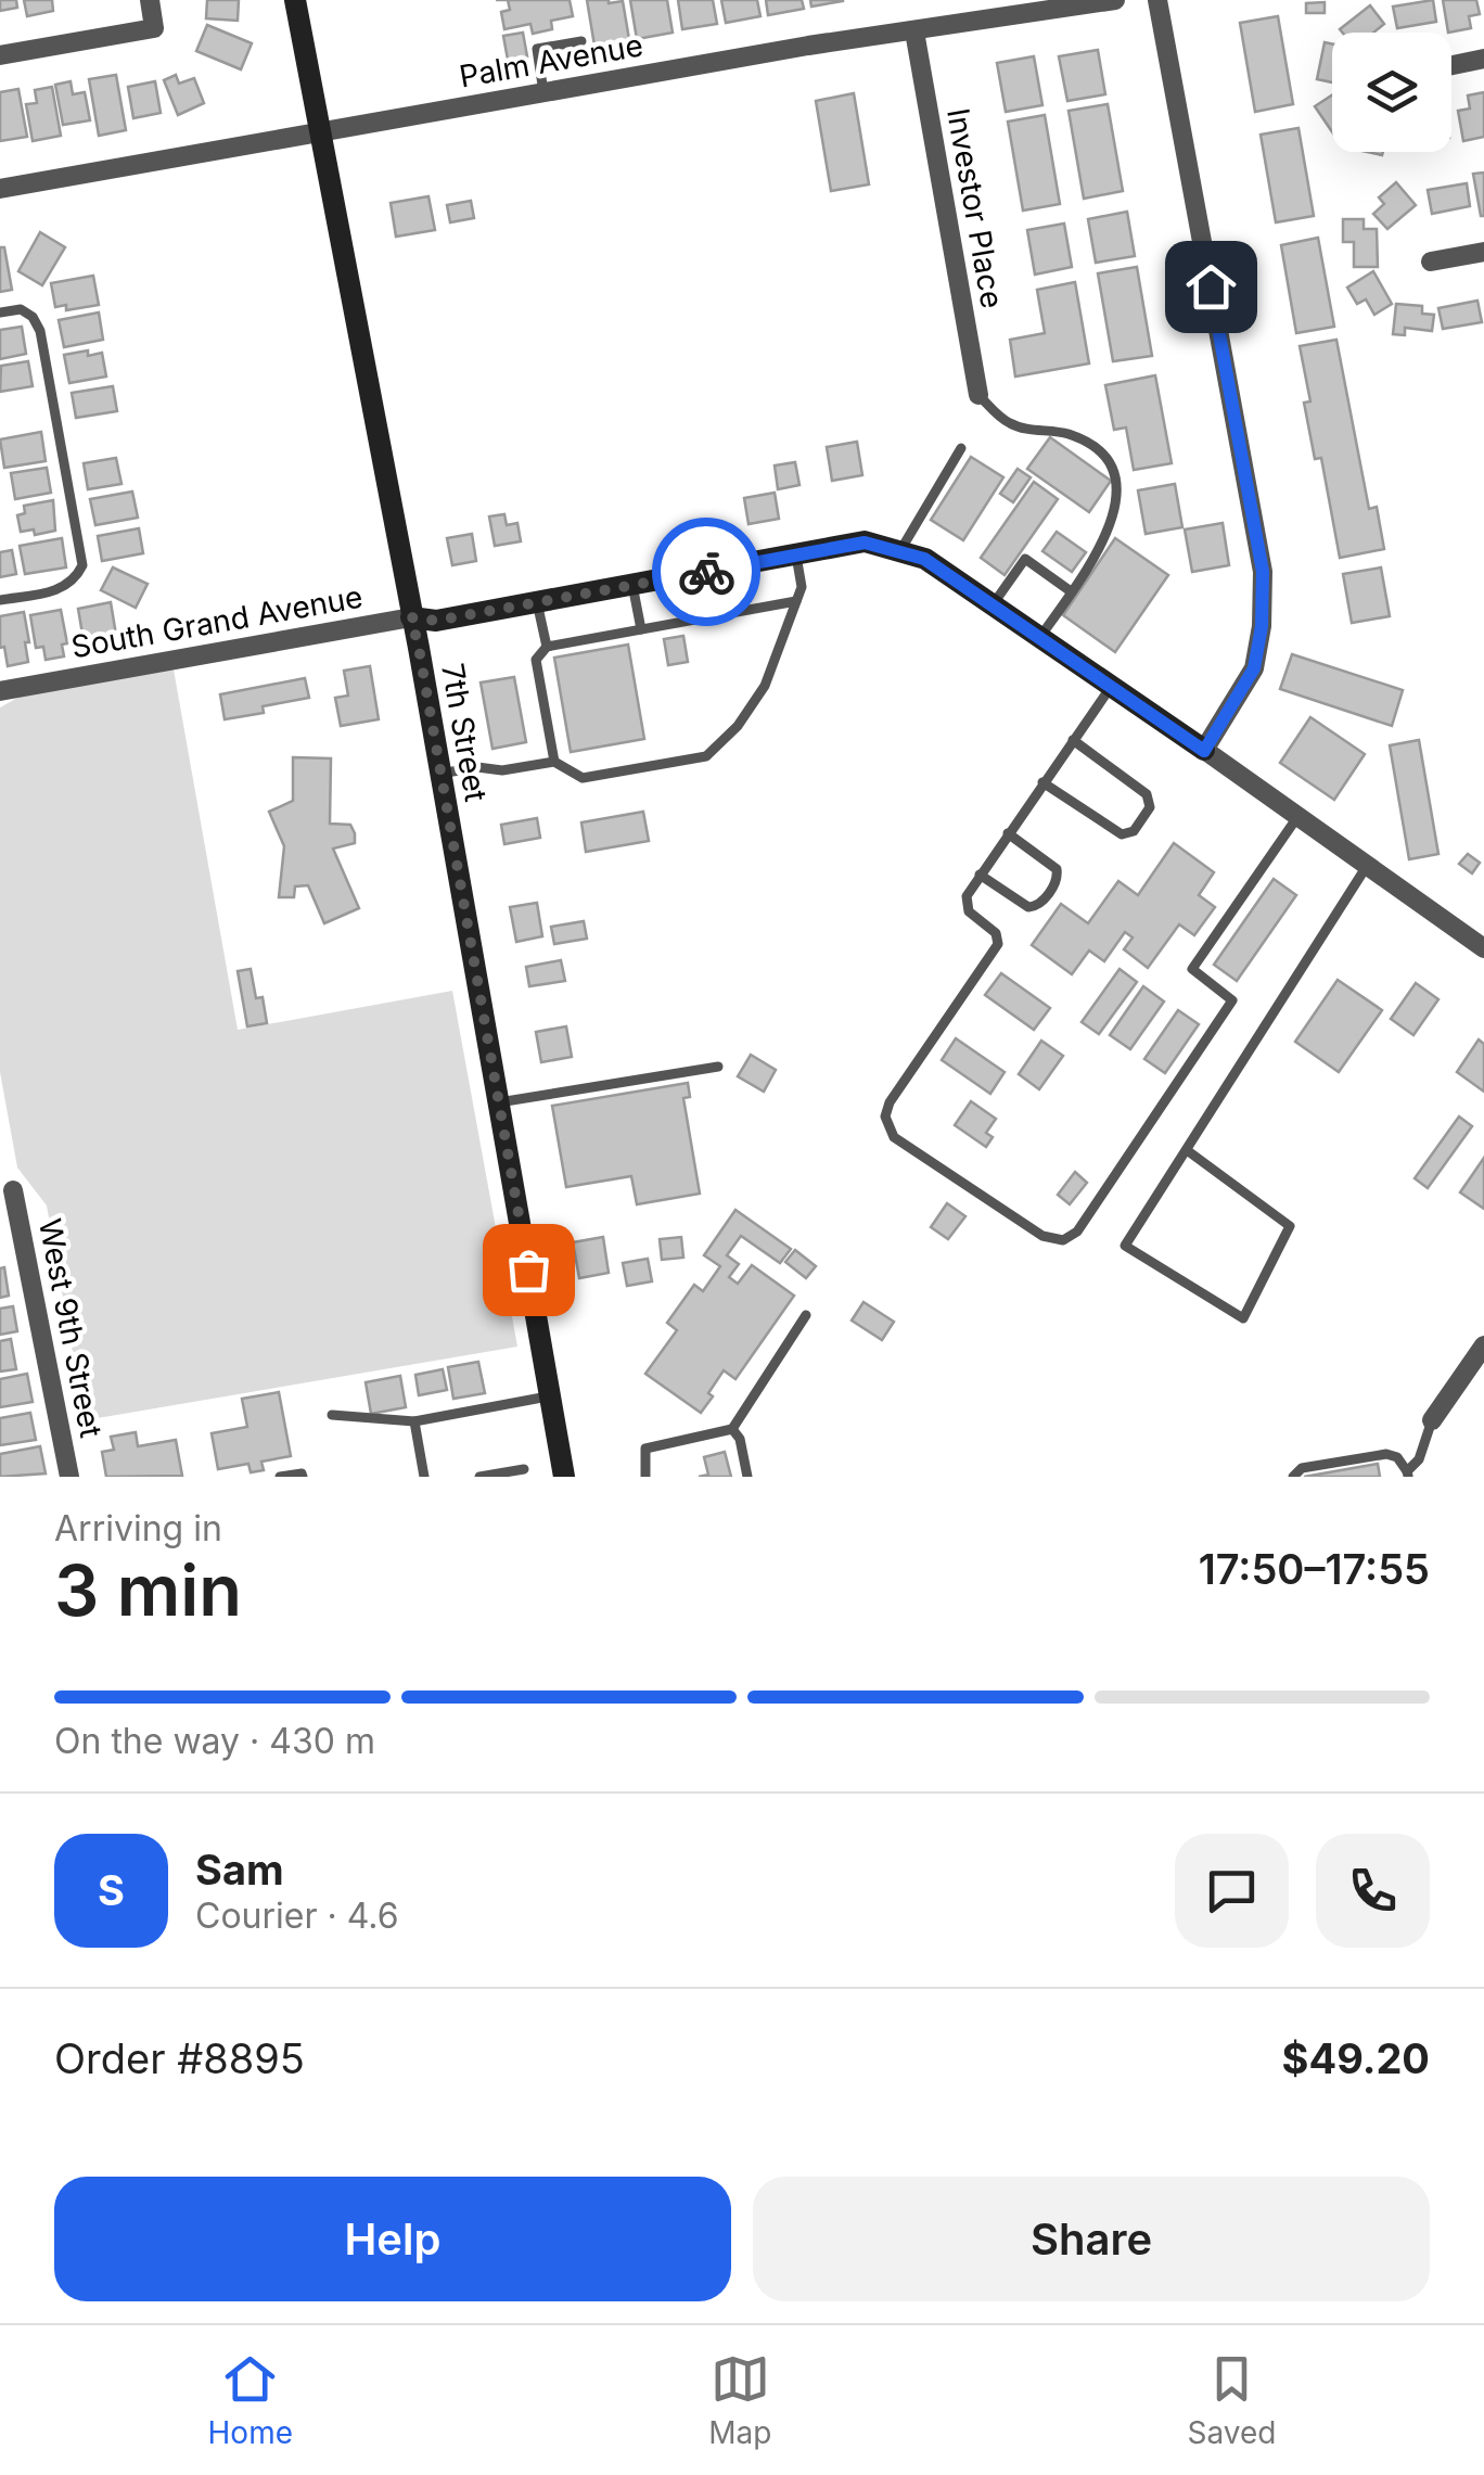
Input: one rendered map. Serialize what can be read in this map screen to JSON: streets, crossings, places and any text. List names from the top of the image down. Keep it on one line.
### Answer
{"streets":{"street":["Palm Avenue","Investor Place","South Grand Avenue","7th Street","West 9th Street"]},"crossings":[["Palm Avenue","Investor Place"],["Palm Avenue","7th Street"],["South Grand Avenue","7th Street"]],"page":{"heading":["3 min","Arriving in","17:50–17:55"],"panel":["Sam","Courier · 4.6","Order #8895","$49.20"],"bar":"On the way · 430 m","round":"S","buttons":["Help","Share"],"tabs":["Home","Map","Saved"]}}
